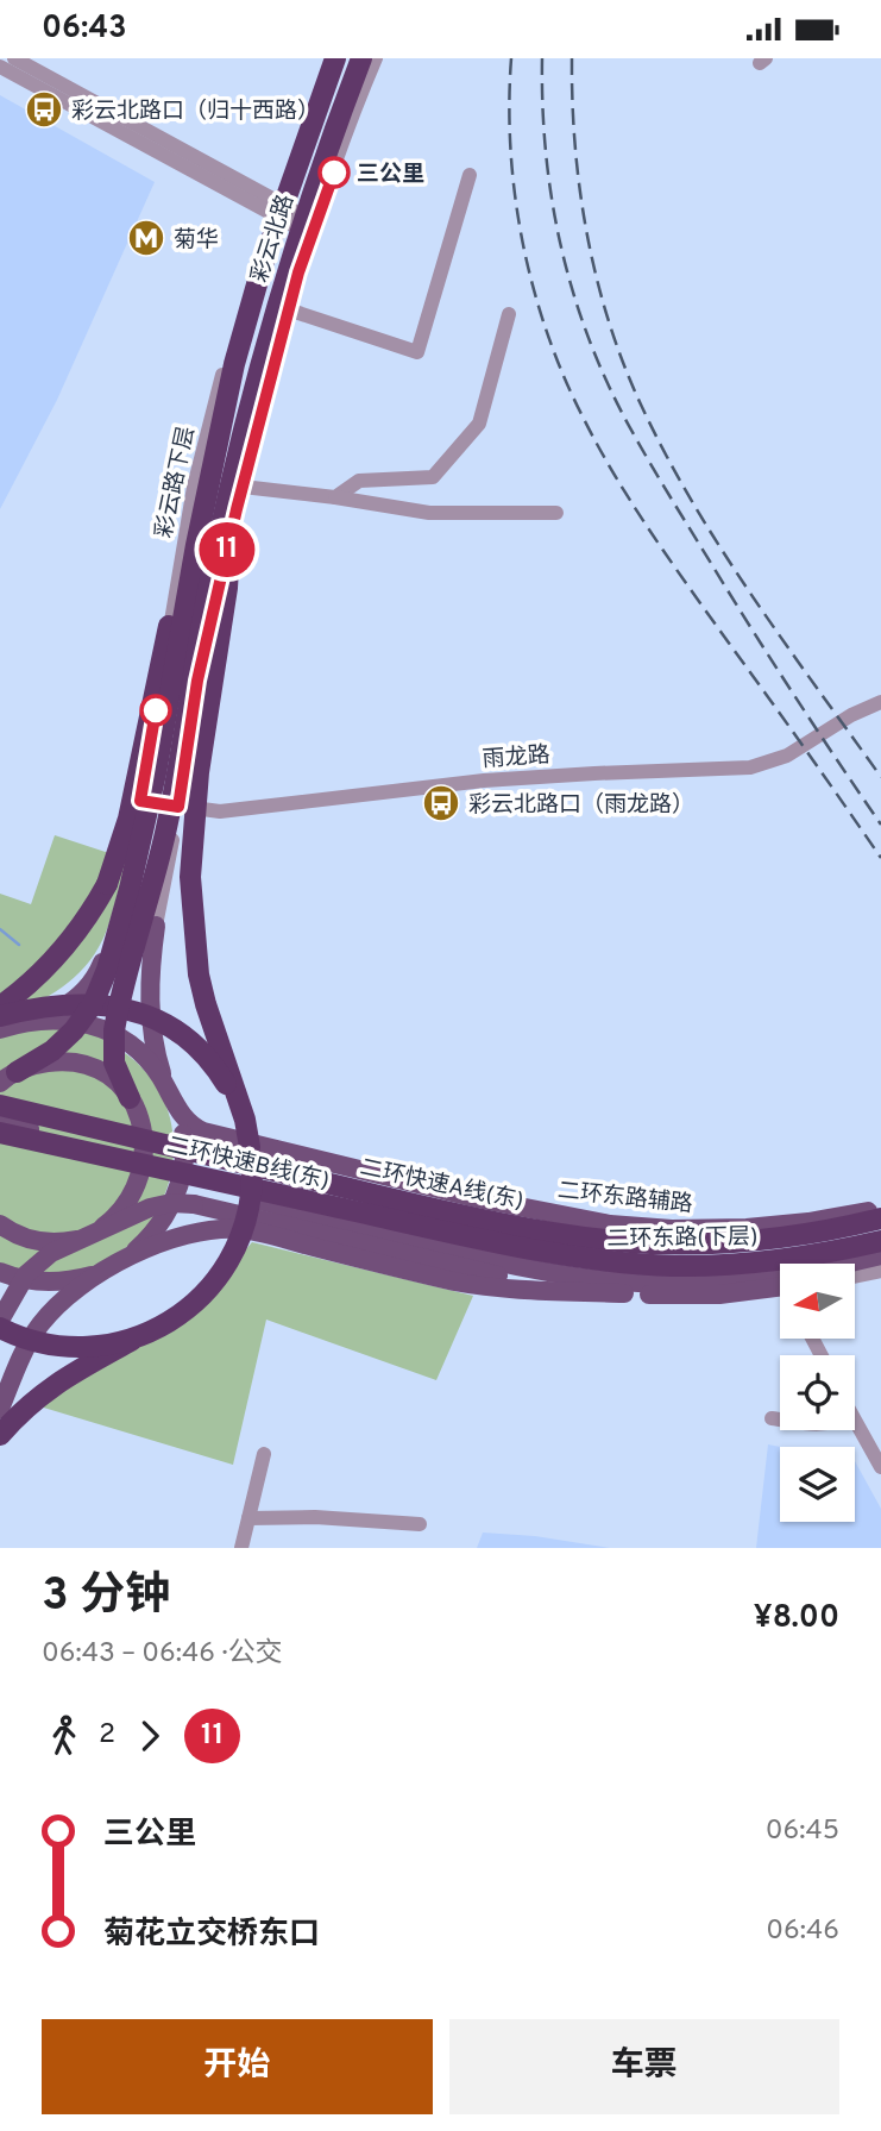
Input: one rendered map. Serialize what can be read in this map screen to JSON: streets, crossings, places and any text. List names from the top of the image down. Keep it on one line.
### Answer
{"streets":{"highway":["彩云北路","二环快速B线(东)","二环快速A线(东)"],"main road":["二环东路辅路","二环东路(下层)"],"street":["彩云路下层","雨龙路"]},"crossings":[["彩云路下层","雨龙路"],["二环快速B线(东)","二环东路(下层)"]],"places":{"bus stop":["彩云北路口（归十西路）","彩云北路口（雨龙路）"],"other":["三公里"],"metro station":["菊华"]},"lines":["bus line 11"],"north":"left","page":{"status":"06:43","on_map":"11","heading":["3 分钟","06:43 – 06:46 · 公交","¥8.00"],"legs":["2","11"],"list":[{"name":"三公里","value":"06:45"},{"name":"菊花立交桥东口","value":"06:46"}],"buttons":["开始","车票"]}}
